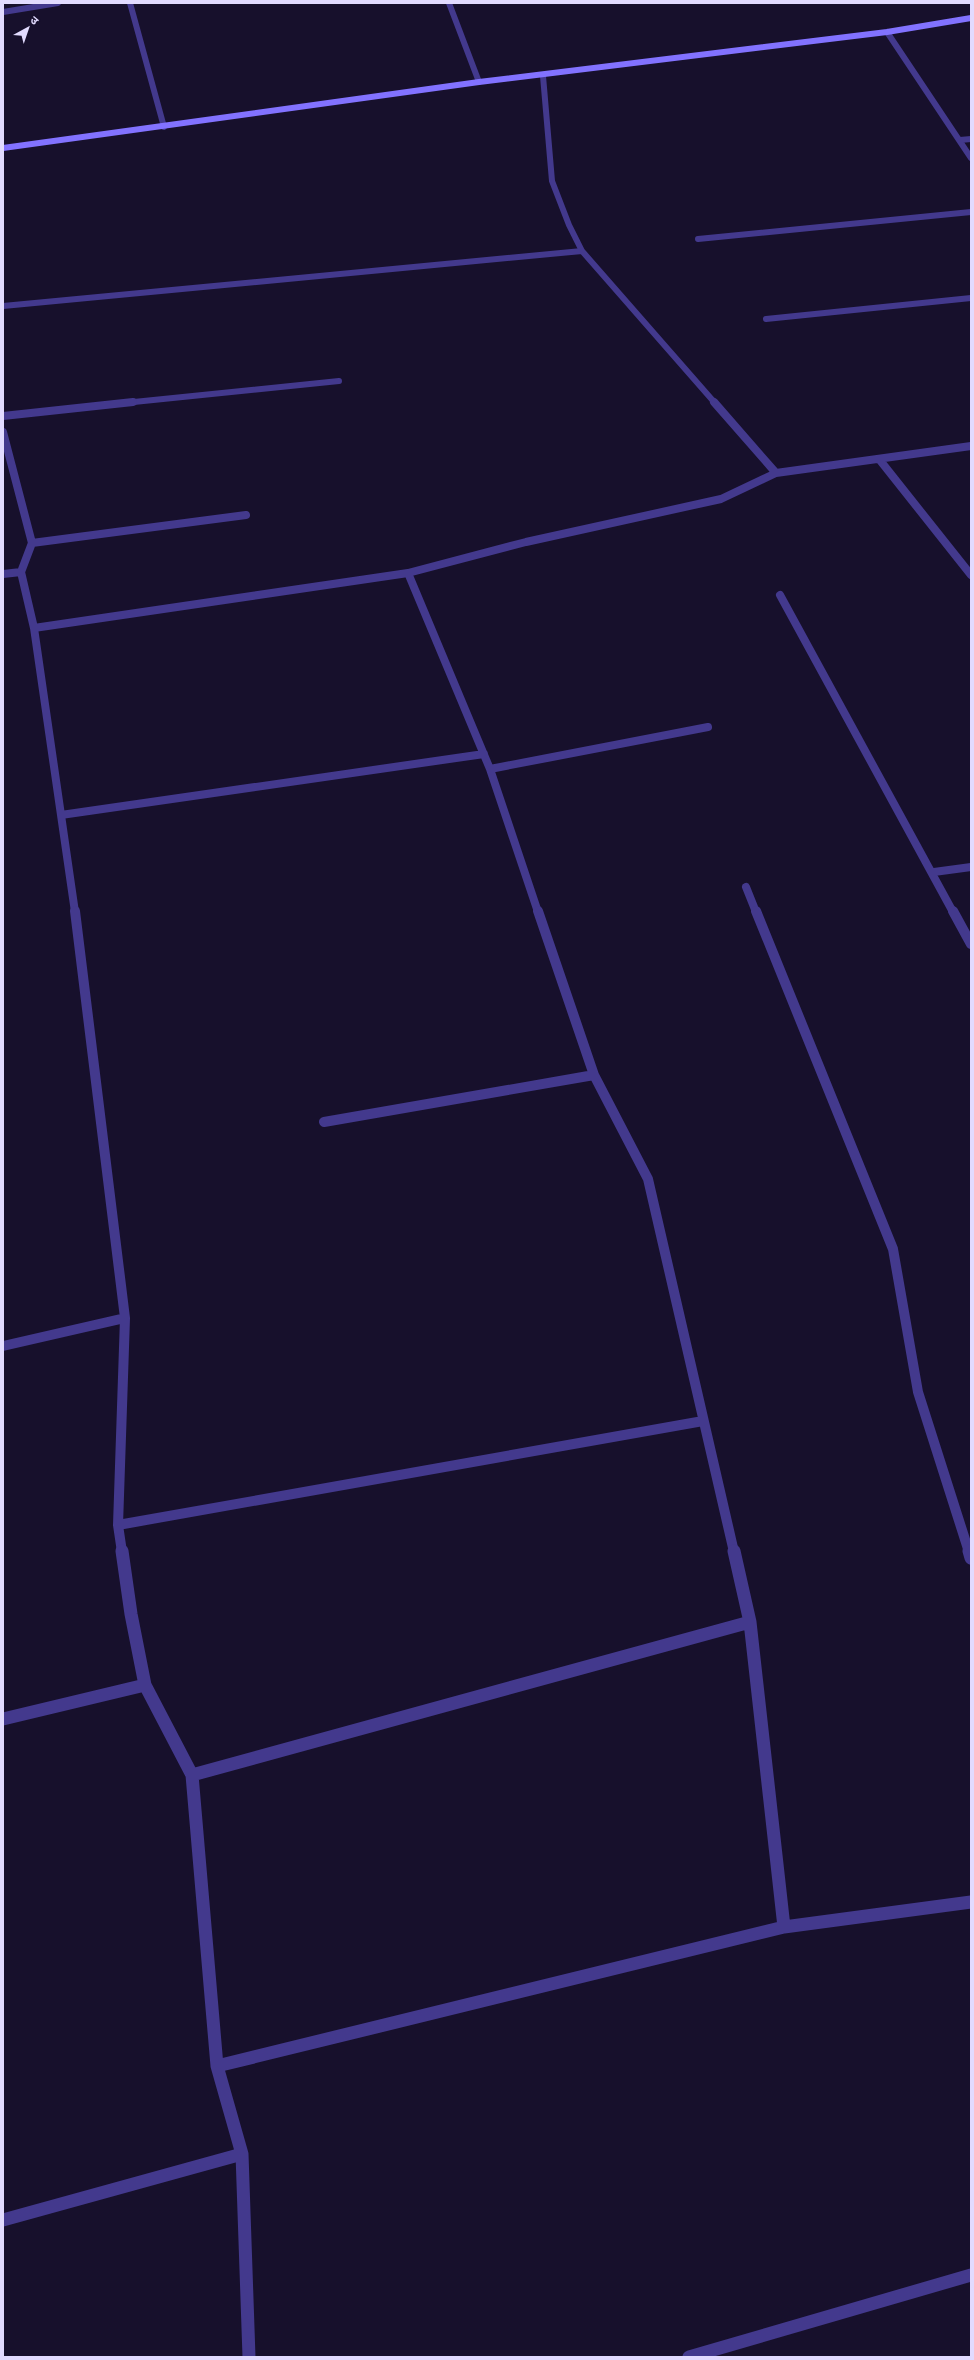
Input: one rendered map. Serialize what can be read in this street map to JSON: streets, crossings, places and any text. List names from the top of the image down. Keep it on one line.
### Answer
{"north":"top right"}
